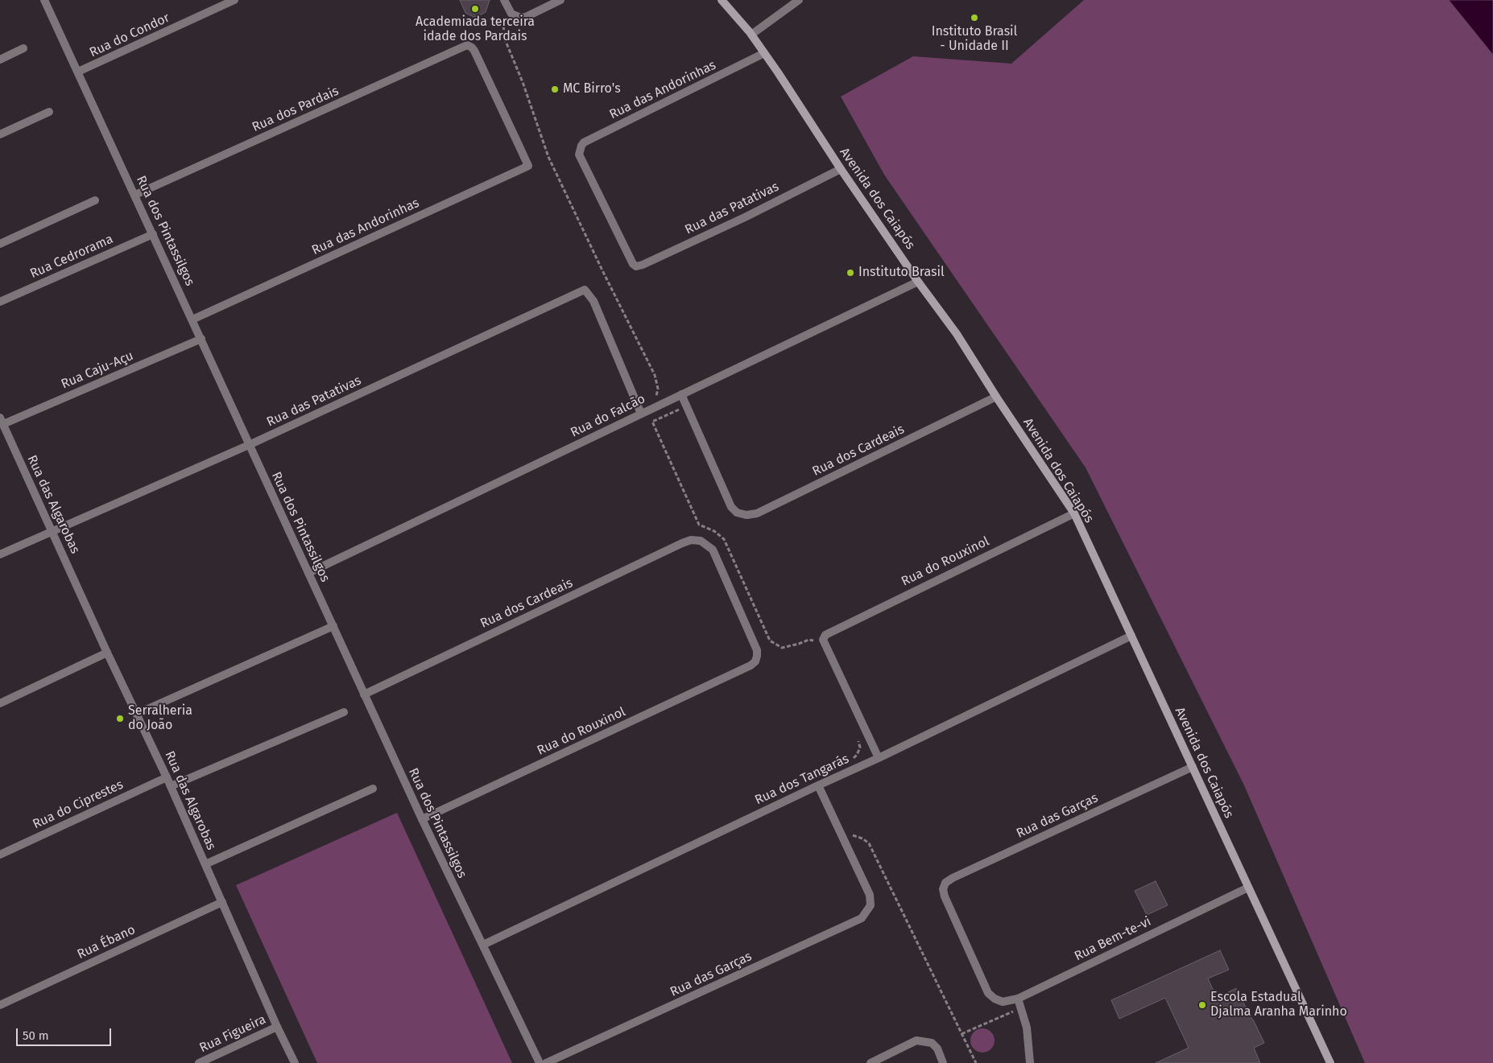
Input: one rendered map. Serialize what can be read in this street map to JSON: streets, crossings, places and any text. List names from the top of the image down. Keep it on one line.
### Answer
{"streets":{"main road":["Avenida dos Caiapós"],"street":["Rua do Condor","Rua das Andorinhas","Rua dos Pardais","Rua das Patativas","Rua dos Pintassilgos","Rua Cedrorama","Rua Caju-Açu","Rua do Falcão","Rua dos Cardeais","Rua das Algarobas","Rua do Rouxinol","Rua dos Tangarás","Rua do Ciprestes","Rua das Garças","Rua Bem-te-vi","Rua Ébano","Rua Figueira"]},"crossings":[["Rua do Condor","Rua dos Pintassilgos"],["Rua das Andorinhas","Rua dos Pardais"],["Rua das Andorinhas","Avenida dos Caiapós"],["Rua das Andorinhas","Rua das Patativas"],["Rua das Andorinhas","Rua dos Pintassilgos"],["Rua dos Pardais","Rua dos Pintassilgos"],["Avenida dos Caiapós","Rua das Patativas"],["Avenida dos Caiapós","Rua do Falcão"],["Avenida dos Caiapós","Rua dos Cardeais"],["Avenida dos Caiapós","Rua do Rouxinol"],["Avenida dos Caiapós","Rua dos Tangarás"],["Avenida dos Caiapós","Rua das Garças"],["Avenida dos Caiapós","Rua Bem-te-vi"],["Rua das Patativas","Rua dos Pintassilgos"],["Rua das Patativas","Rua do Falcão"],["Rua das Patativas","Rua das Algarobas"],["Rua dos Pintassilgos","Rua Cedrorama"],["Rua dos Pintassilgos","Rua Caju-Açu"],["Rua dos Pintassilgos","Rua do Falcão"],["Rua dos Pintassilgos","Rua dos Cardeais"],["Rua dos Pintassilgos","Rua do Rouxinol"],["Rua dos Pintassilgos","Rua dos Tangarás"],["Rua Caju-Açu","Rua das Algarobas"],["Rua dos Cardeais","Rua do Rouxinol"],["Rua das Algarobas","Rua do Ciprestes"],["Rua das Algarobas","Rua Ébano"],["Rua das Algarobas","Rua Figueira"],["Rua do Rouxinol","Rua dos Tangarás"],["Rua das Garças","Rua Bem-te-vi"]],"places":["Academiada terceira idade dos Pardais","Instituto Brasil - Unidade II","MC Birro's","Instituto Brasil","Serralheria do João","Escola Estadual Djalma Aranha Marinho"],"scale_bar":"50 m"}
